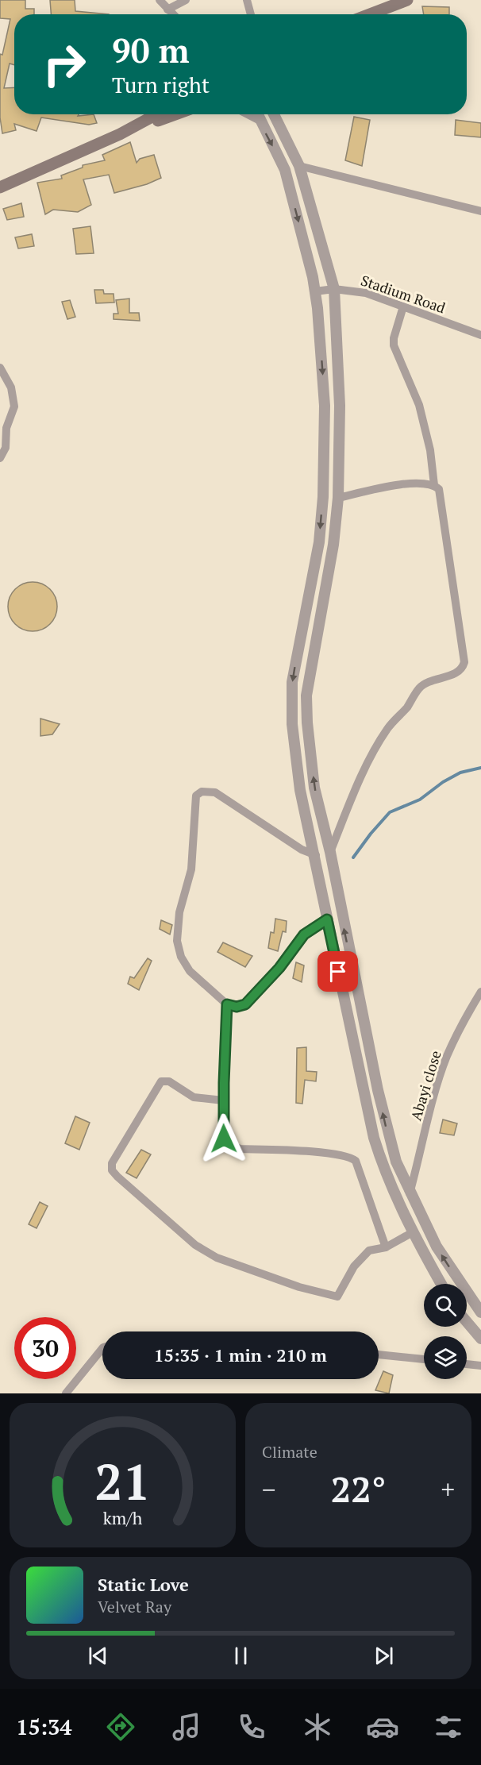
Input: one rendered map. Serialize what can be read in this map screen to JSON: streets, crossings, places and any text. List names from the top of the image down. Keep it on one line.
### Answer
{"streets":{"street":["Stadium Road","Abayi close"]},"page":{"turn":["90 m","Turn right"],"limit":"30","trip":"15:35 · 1 min · 210 m","tile":"Climate","heat":["−","22°","+"],"song":["Static Love","Velvet Ray"],"tabs":"15:34","gauge":["21","km/h"]}}
